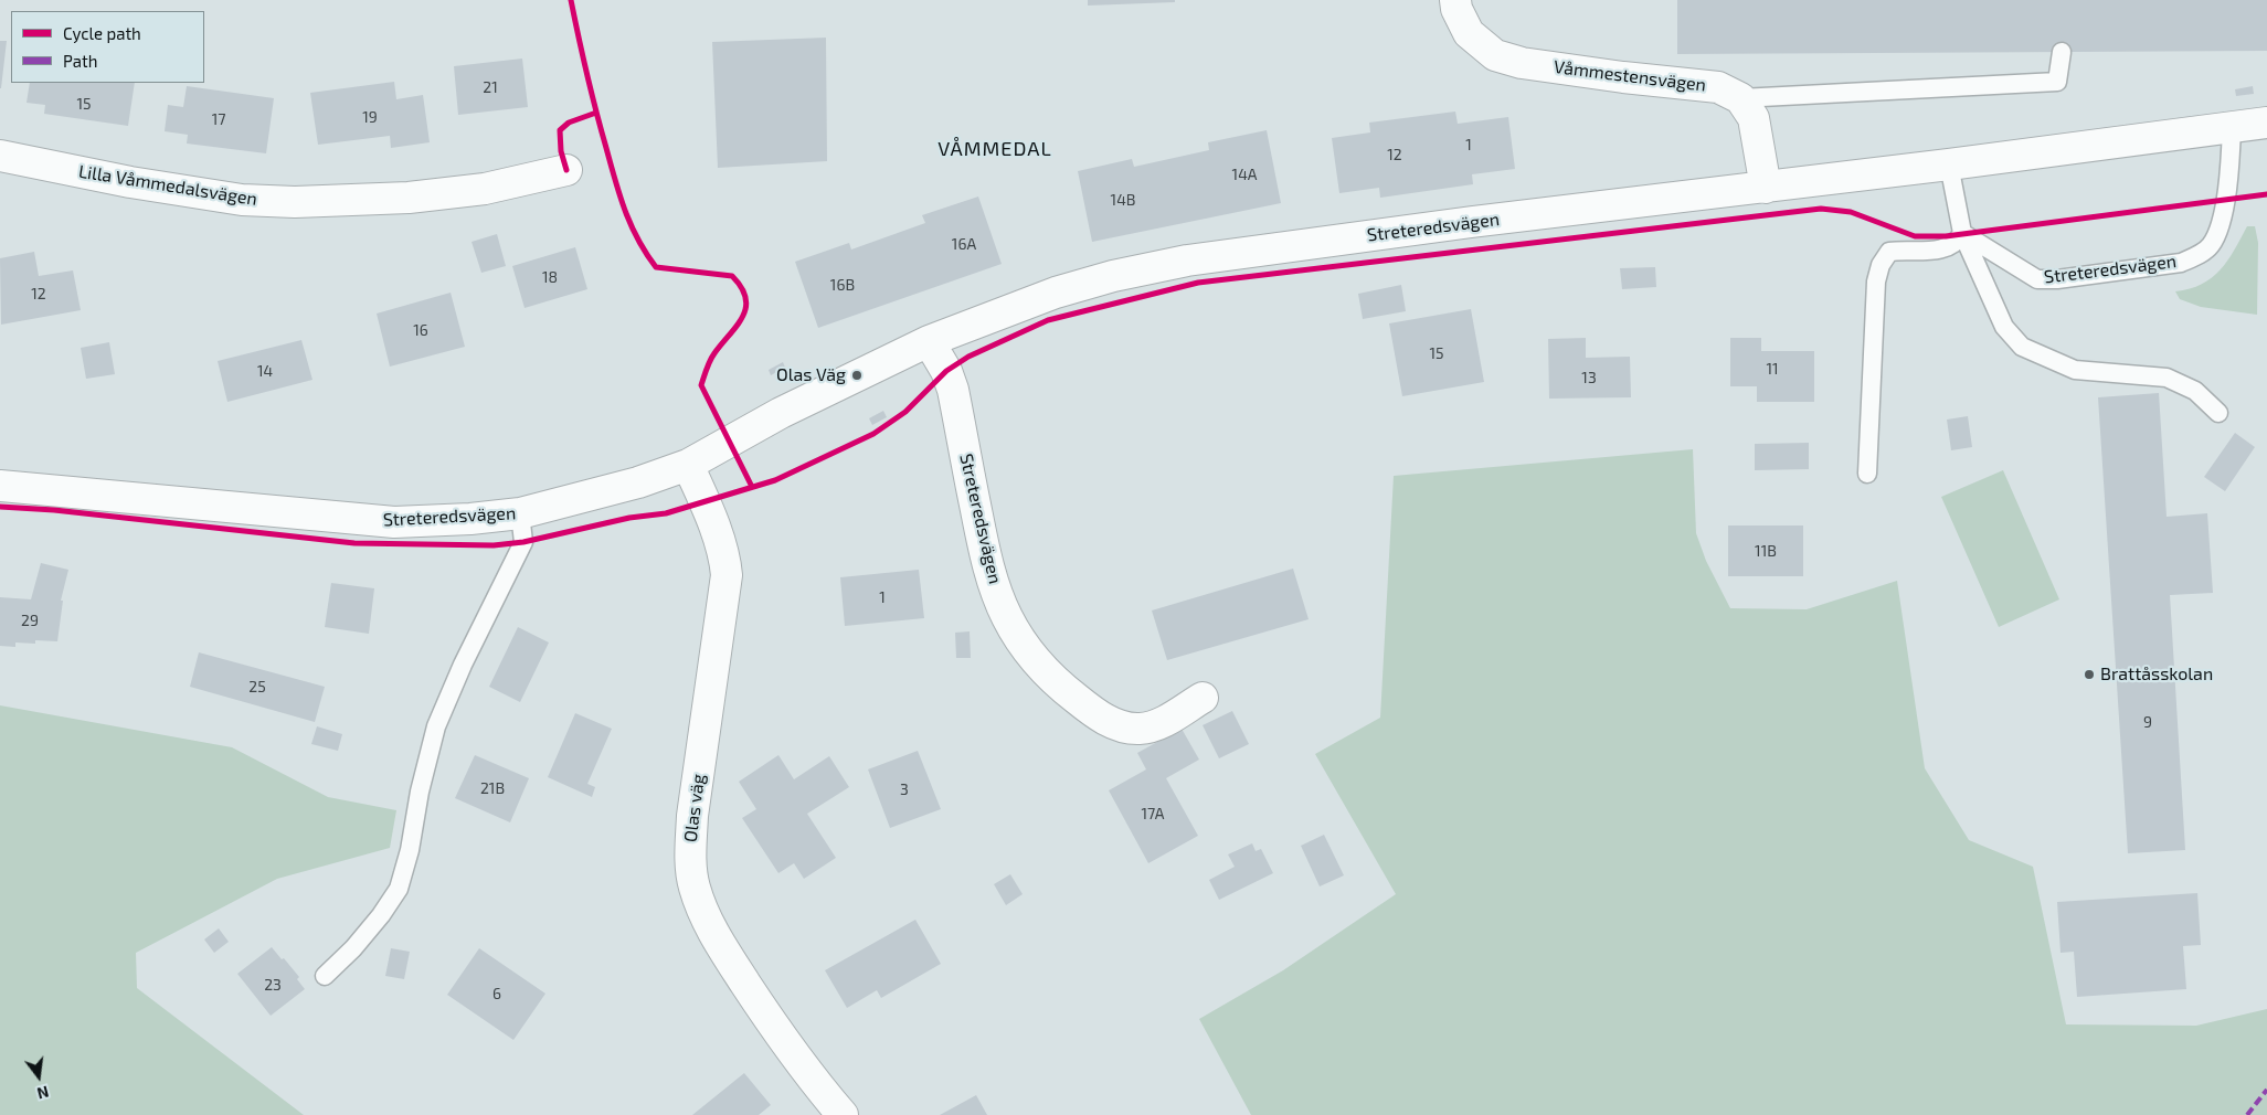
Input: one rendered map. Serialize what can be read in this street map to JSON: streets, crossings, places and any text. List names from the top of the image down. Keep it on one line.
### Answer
{"streets":{"street":["Våmmestensvägen","Lilla Våmmedalsvägen","Streteredsvägen","Olas väg"]},"crossings":[["Streteredsvägen","Olas väg"]],"districts":["VÅMMEDAL"],"places":["Olas Väg","Brattåsskolan"],"house_numbers":["21","15","19","17","1","12","14A","14B","16A","18","16B","12","16","15","11","14","13","11B","1","29","25","9","21B","3","17A","23","6"],"legend":["Cycle path","Path"],"north":"bottom"}
